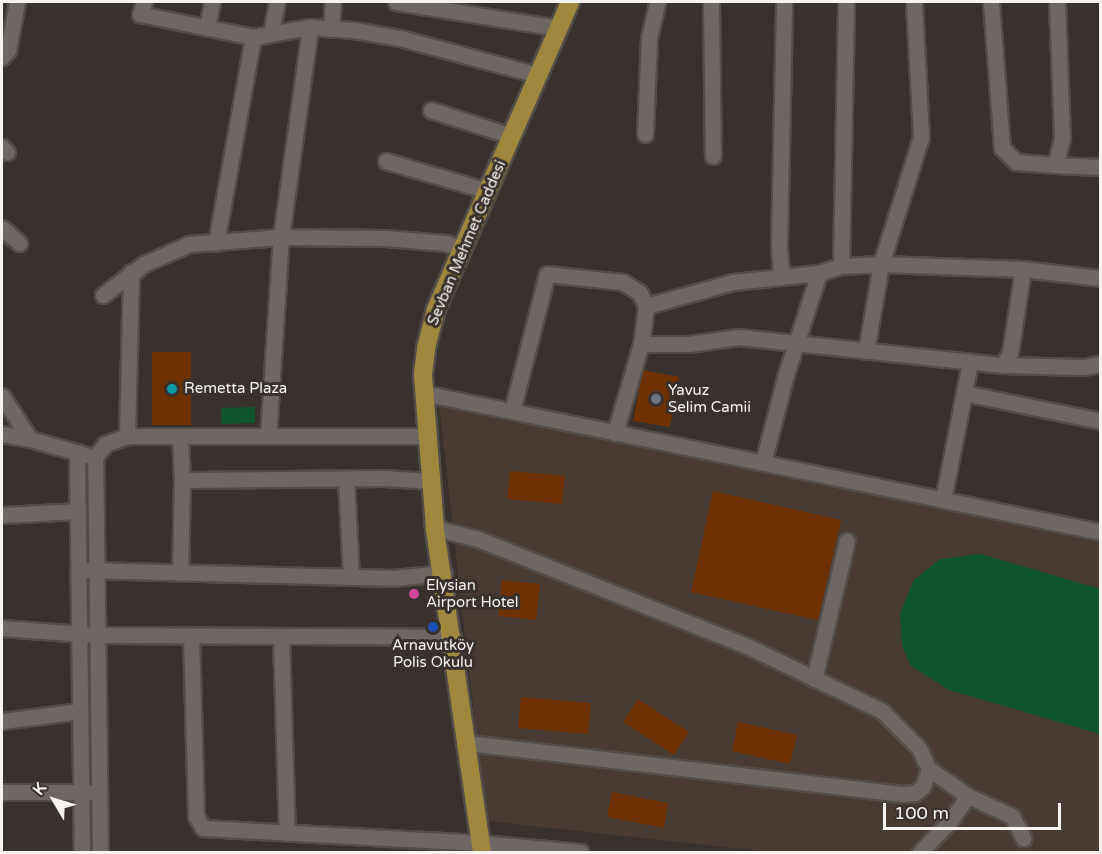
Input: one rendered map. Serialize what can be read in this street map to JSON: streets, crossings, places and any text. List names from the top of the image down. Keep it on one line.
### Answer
{"streets":{"main road":["Sevban Mehmet Caddesi"]},"places":["Remetta Plaza","Yavuz Selim Camii","Elysian Airport Hotel","Arnavutköy Polis Okulu"],"scale_bar":"100 m","north":"top left"}
